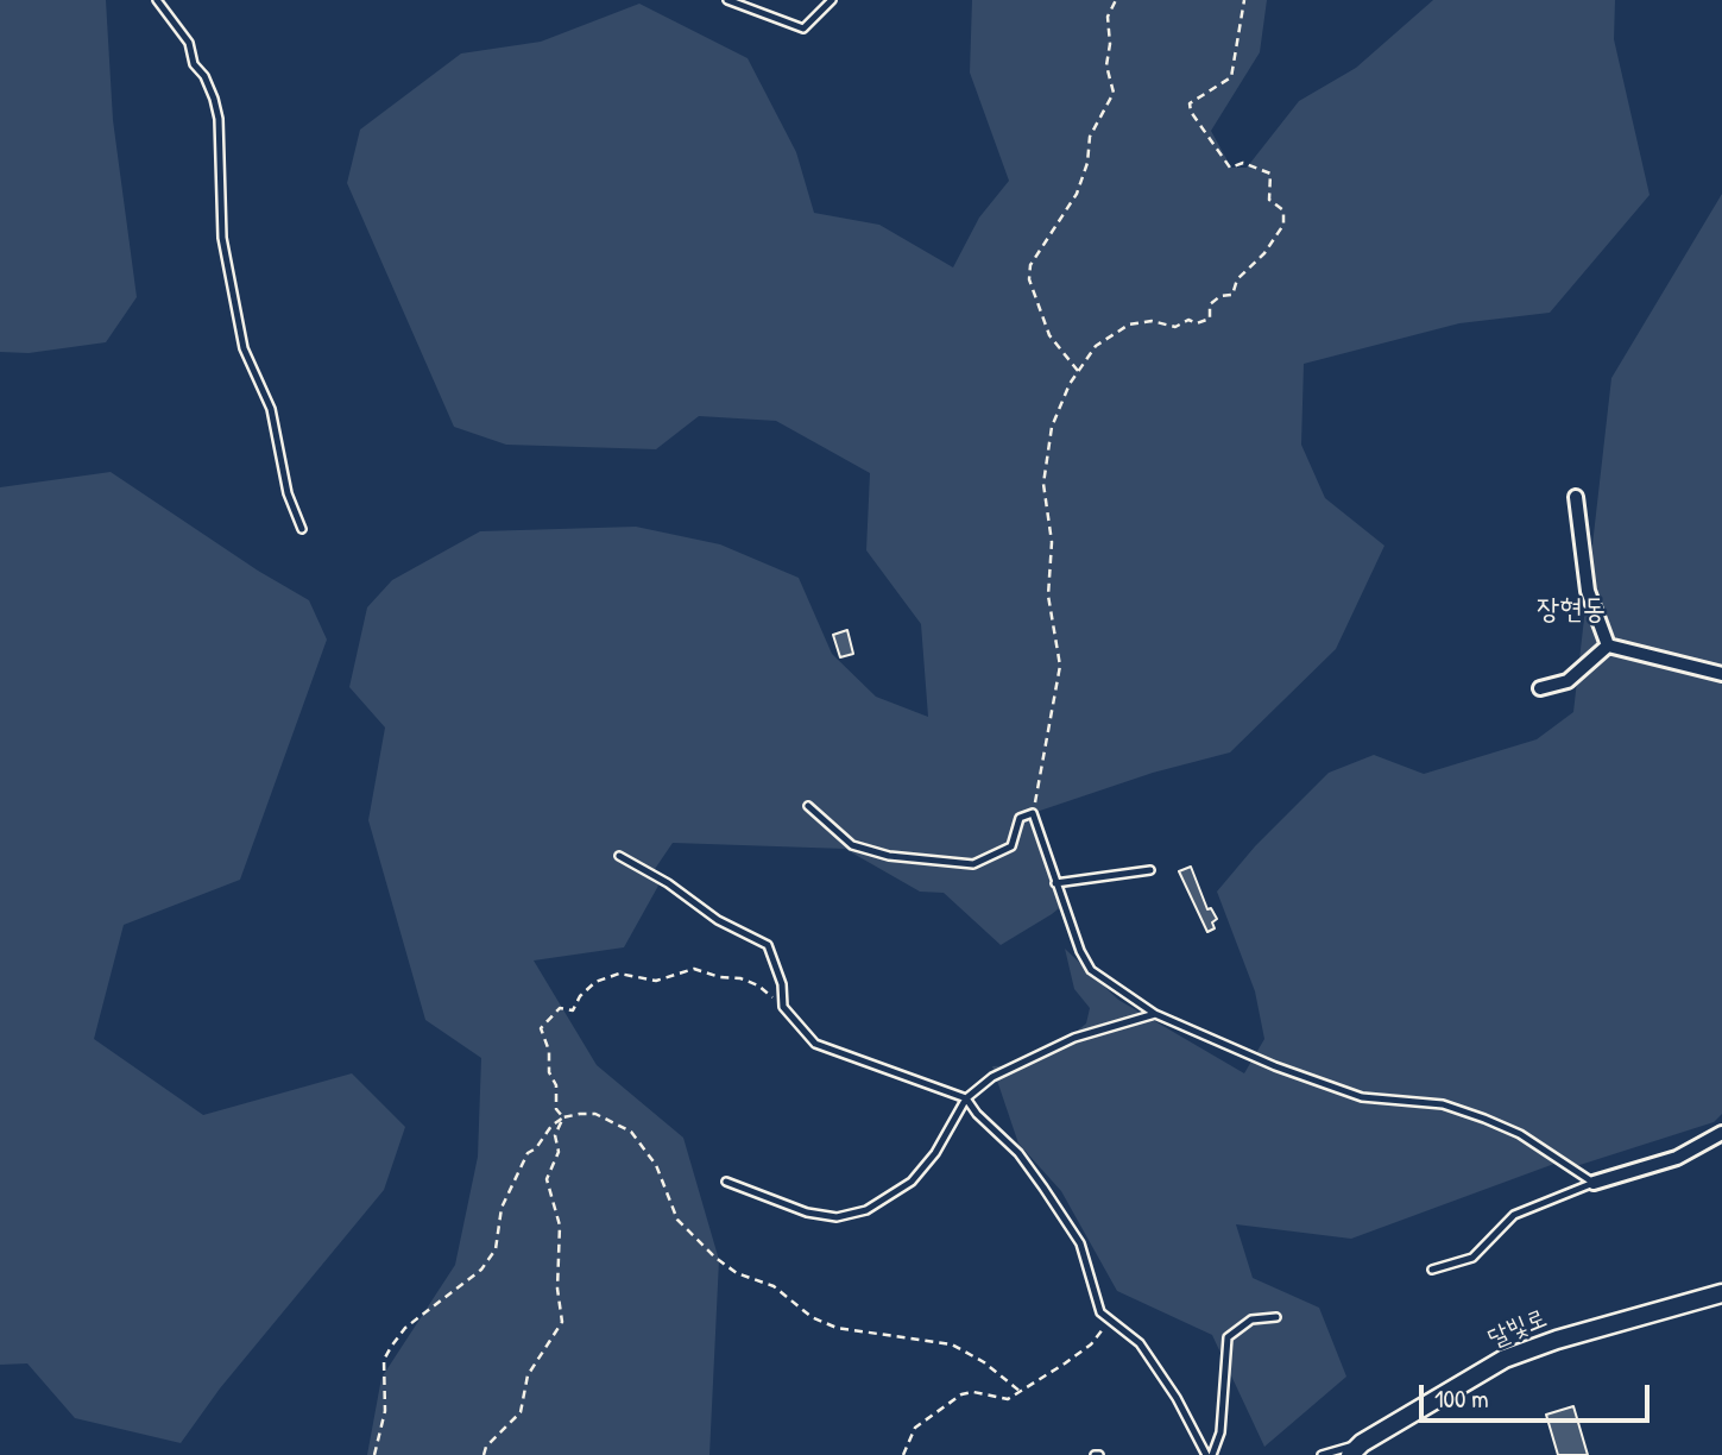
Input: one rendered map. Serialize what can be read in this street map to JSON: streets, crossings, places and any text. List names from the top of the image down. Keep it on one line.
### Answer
{"streets":{"main road":["달빛로"]},"districts":["장현동"],"scale_bar":"100 m"}
